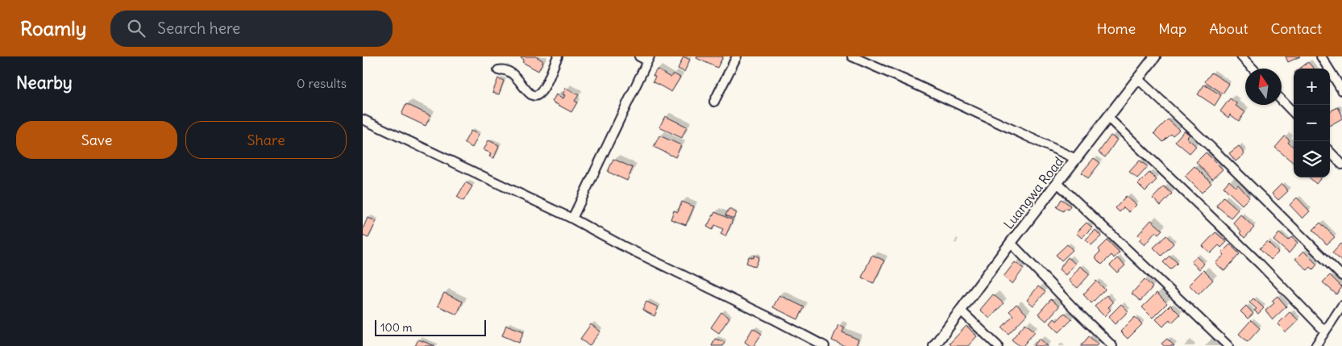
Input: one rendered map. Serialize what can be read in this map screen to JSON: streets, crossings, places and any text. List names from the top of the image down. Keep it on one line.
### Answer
{"streets":{"street":["Luangwa Road"]},"scale_bar":"100 m","north":"top","page":{"header":"Roamly","search":"Search here","nav":["Home","Map","About","Contact"],"heading":["Nearby","0 results"],"map_buttons":["+","−"],"buttons":["Save","Share"],"scale":"100 m"}}
